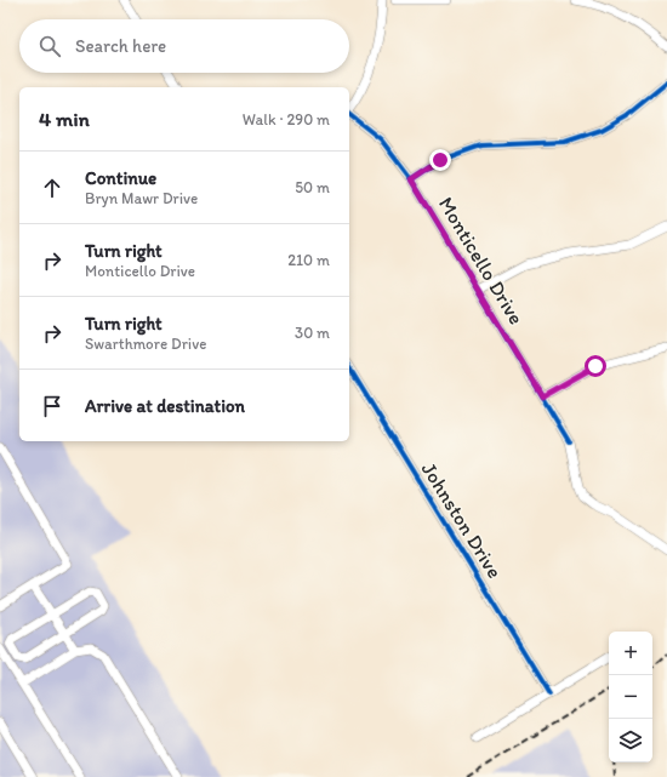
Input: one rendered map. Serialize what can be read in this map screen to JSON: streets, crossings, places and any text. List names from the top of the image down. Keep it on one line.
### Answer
{"streets":{"street":["Monticello Drive","Johnston Drive"]},"page":{"search":"Search here","heading":["4 min","Walk · 290 m"],"list":[["Continue","Bryn Mawr Drive","50 m"],["Turn right","Monticello Drive","210 m"],["Turn right","Swarthmore Drive","30 m"],"Arrive at destination"],"map_buttons":["+","−"]}}
